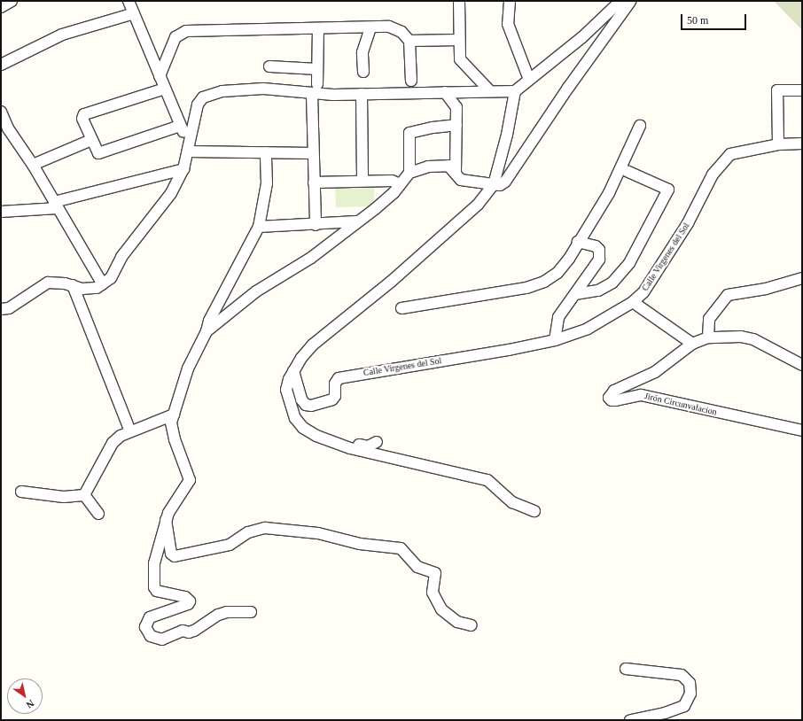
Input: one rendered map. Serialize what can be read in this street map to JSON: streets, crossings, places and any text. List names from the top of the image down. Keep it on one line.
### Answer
{"streets":{"street":["Calle Virgenes del Sol","Jirón Circunvalacion"]},"scale_bar":"50 m","north":"bottom right"}
